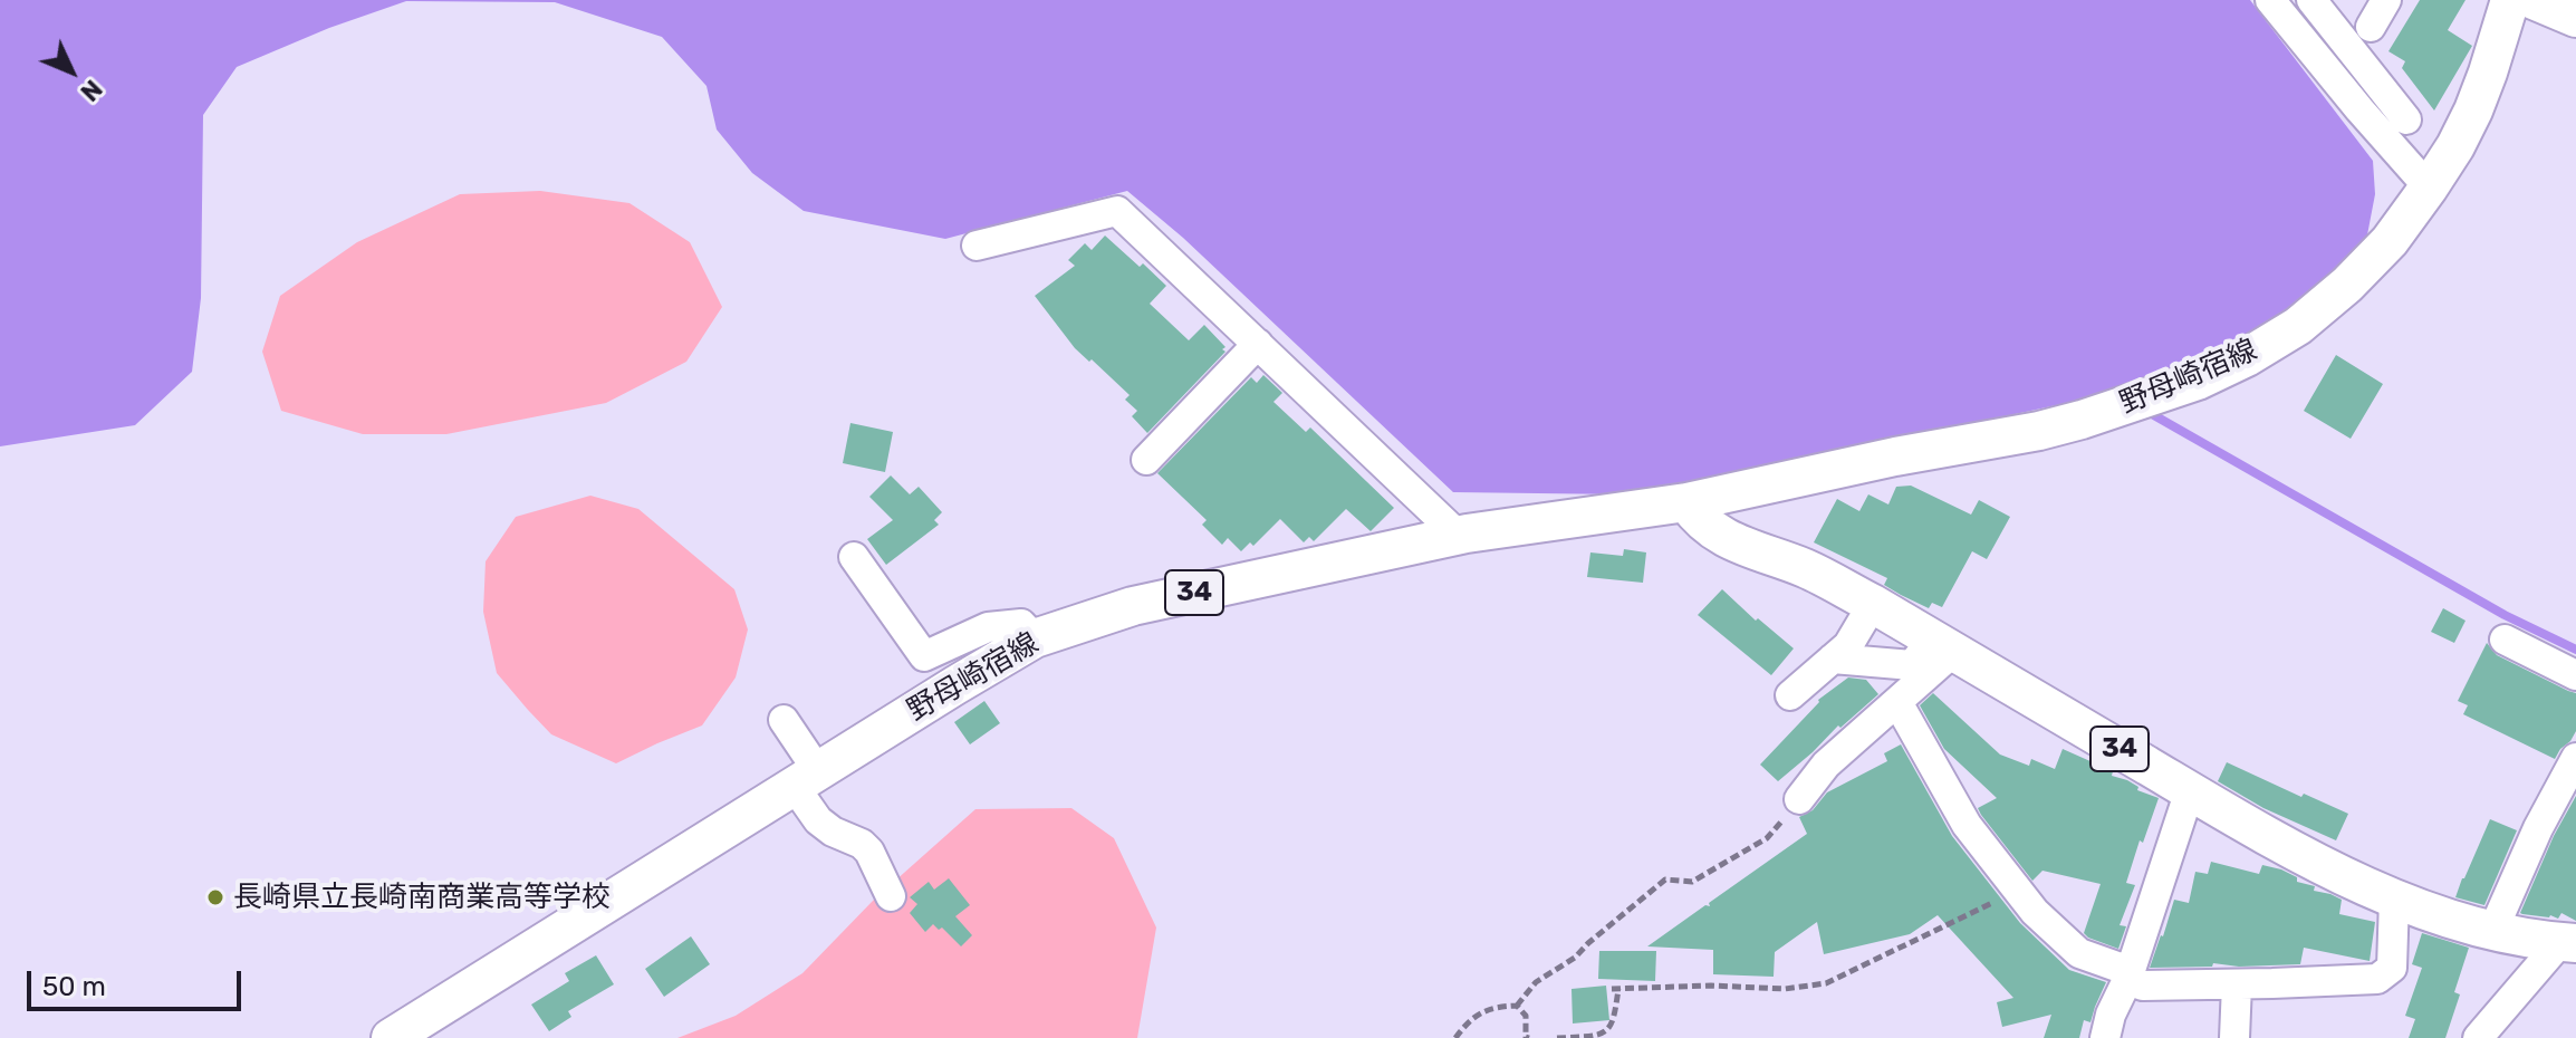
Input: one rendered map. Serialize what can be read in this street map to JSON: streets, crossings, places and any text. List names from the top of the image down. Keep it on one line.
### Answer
{"streets":{"main road":["野母崎宿線","34"]},"crossings":[["野母崎宿線","34"]],"places":["長崎県立長崎南商業高等学校"],"scale_bar":"50 m","north":"bottom right"}
